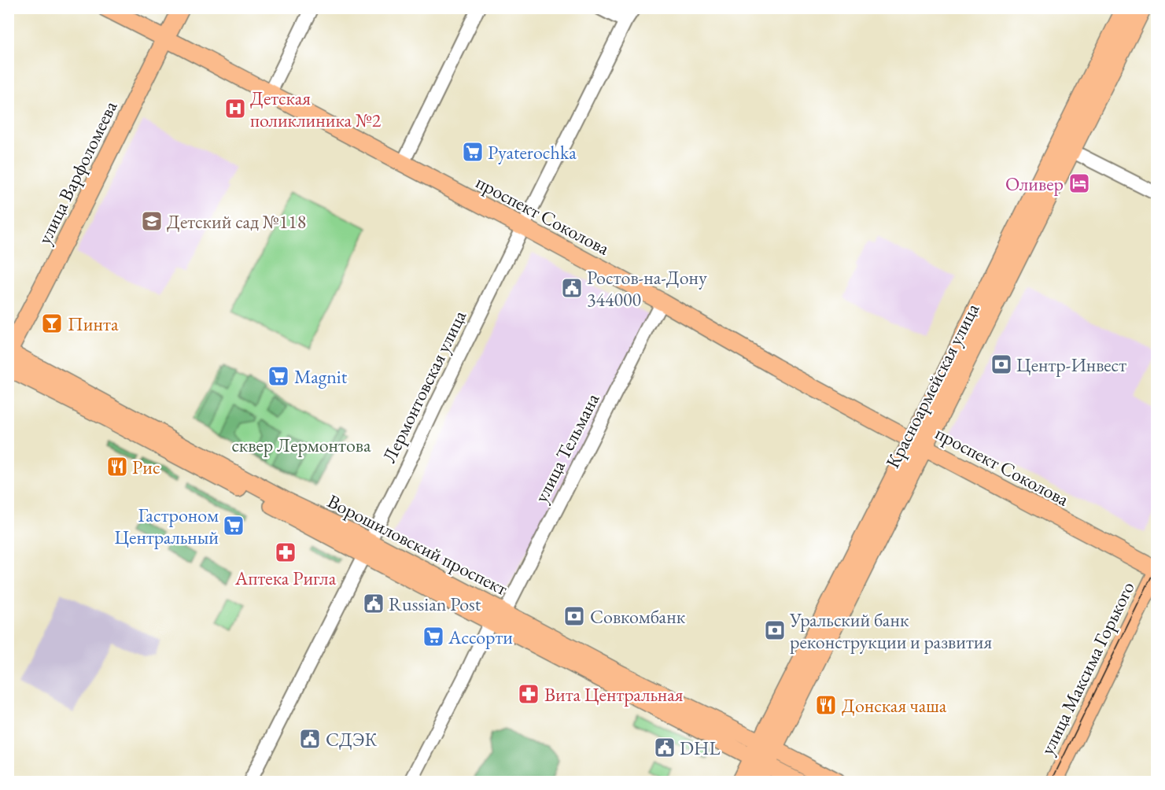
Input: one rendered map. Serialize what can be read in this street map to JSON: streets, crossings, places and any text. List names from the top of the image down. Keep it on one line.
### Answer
{"streets":{"main road":["улица Варфоломеева","проспект Соколова","Красноармейская улица","Ворошиловский проспект","улица Максима Горького"],"street":["Лермонтовская улица","улица Тельмана"]},"crossings":[["улица Варфоломеева","проспект Соколова"],["улица Варфоломеева","Ворошиловский проспект"],["проспект Соколова","Красноармейская улица"],["проспект Соколова","Лермонтовская улица"],["проспект Соколова","улица Тельмана"],["проспект Соколова","улица Максима Горького"],["Красноармейская улица","Ворошиловский проспект"],["Лермонтовская улица","Ворошиловский проспект"],["улица Тельмана","Ворошиловский проспект"]],"parks":["сквер Лермонтова"],"places":{"hospital":["Детская поликлиника №2"],"supermarket":["Pyaterochka","Magnit","Гастроном Центральный","Ассорти"],"hotel":["Оливер"],"school or university":["Детский сад №118"],"public building":["Ростов-на-Дону 344000","Russian Post","СДЭК","DHL"],"bar":["Пинта"],"bank":["Центр-Инвест","Совкомбанк","Уральский банк реконструкции и развития"],"restaurant":["Рис","Донская чаша"],"pharmacy":["Аптека Ригла","Вита Центральная"]}}
